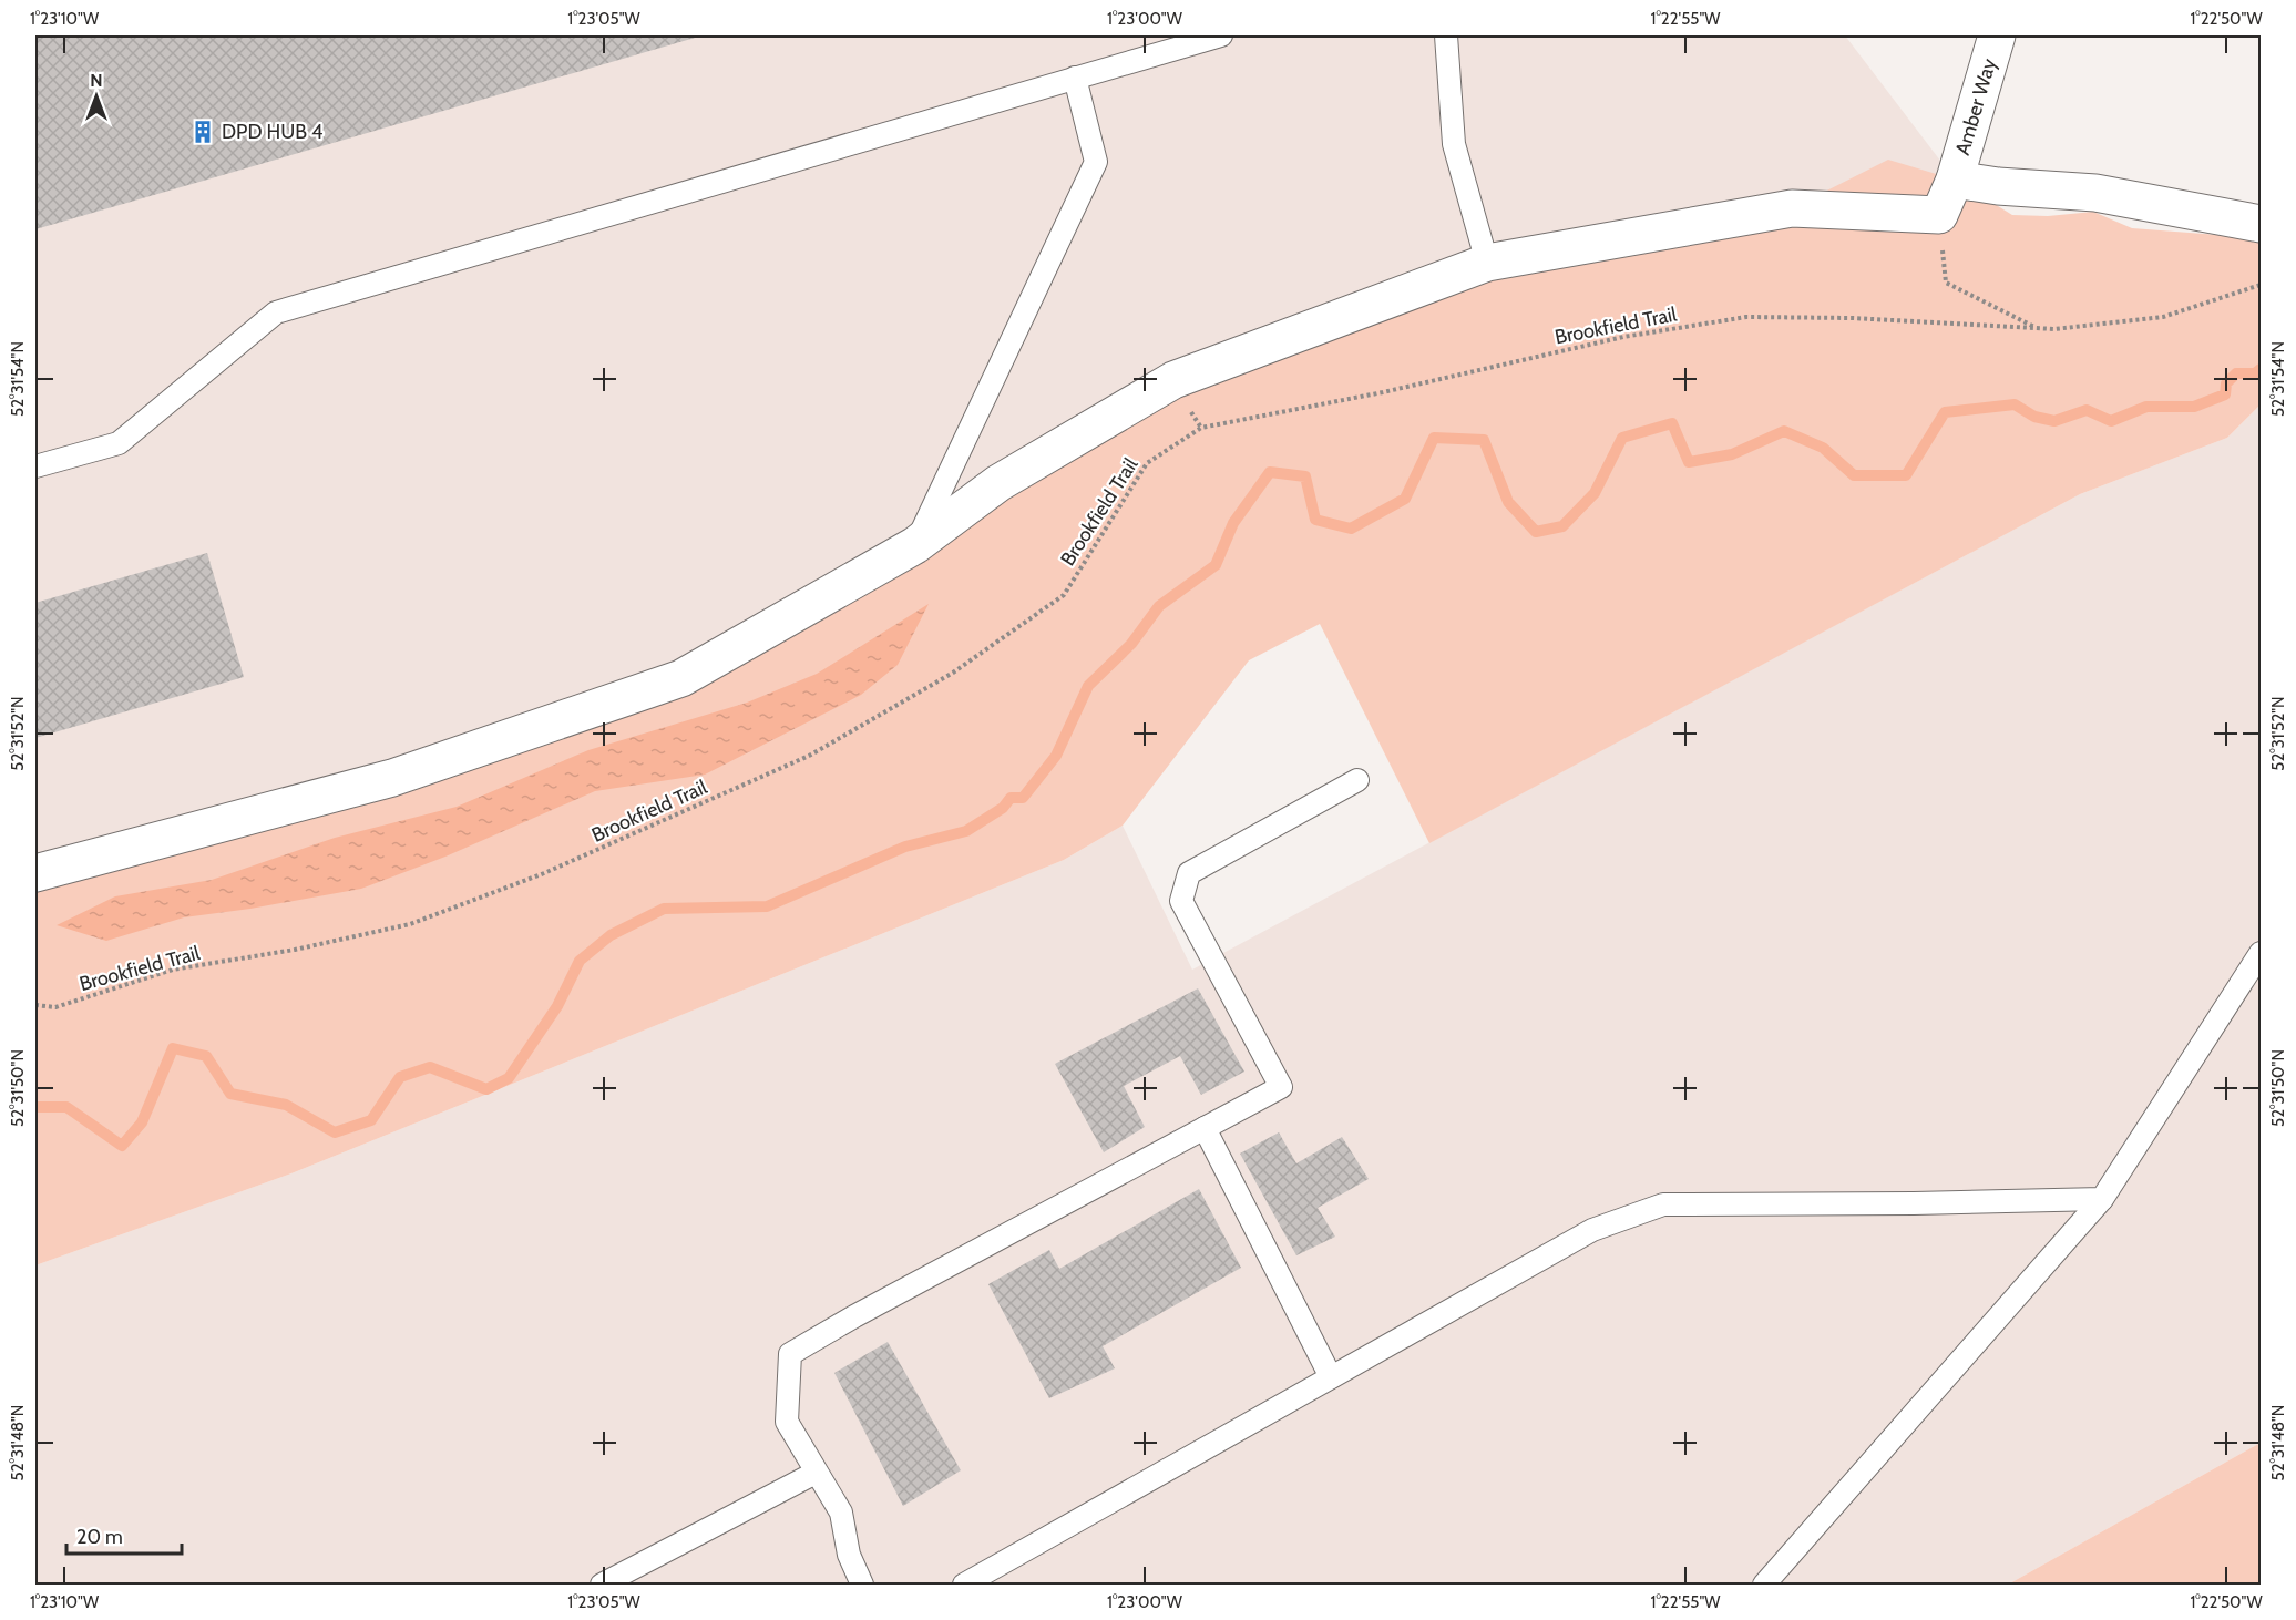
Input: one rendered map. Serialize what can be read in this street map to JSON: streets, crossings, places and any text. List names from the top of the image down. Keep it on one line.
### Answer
{"streets":{"street":["Amber Way"],"path":["Brookfield Trail"]},"places":{"building":["DPD HUB 4"]},"scale_bar":"20 m","north":"top","coordinates":["1°23'10\"W","1°23'05\"W","1°23'00\"W","1°22'55\"W","1°22'50\"W","52°31'54\"N","52°31'52\"N","52°31'50\"N","52°31'48\"N"]}
